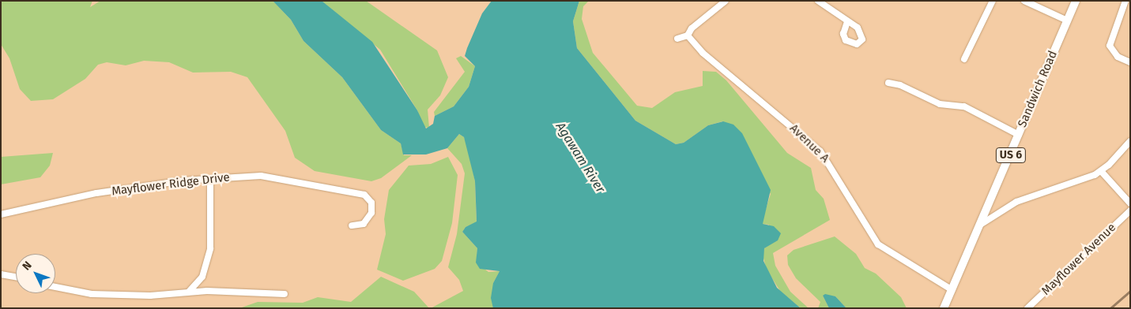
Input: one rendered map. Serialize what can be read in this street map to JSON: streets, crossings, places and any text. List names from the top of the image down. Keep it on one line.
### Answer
{"streets":{"main road":["Sandwich Road","US 6"],"street":["Avenue A","Mayflower Ridge Drive","Mayflower Avenue"]},"crossings":[["Sandwich Road","Avenue A"]],"water":["Agawam River"],"north":"top left"}
